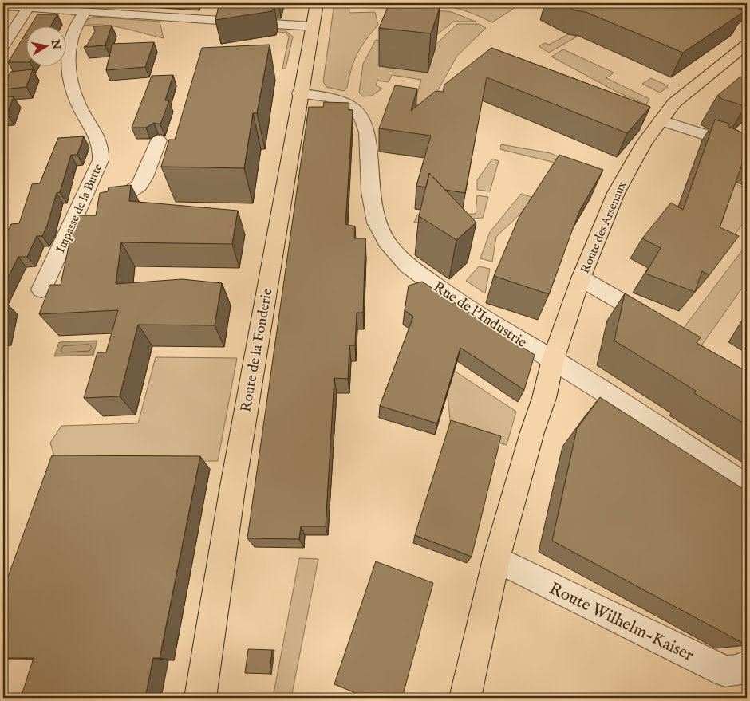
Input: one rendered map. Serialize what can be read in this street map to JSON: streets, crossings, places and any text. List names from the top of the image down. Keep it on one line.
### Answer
{"streets":{"main road":["Route des Arsenaux","Route de la Fonderie"],"street":["Impasse de la Butte","Rue de l'Industrie","Route Wilhelm-Kaiser"]},"crossings":[["Route des Arsenaux","Rue de l'Industrie"],["Rue de l'Industrie","Route de la Fonderie"]],"north":"right"}
